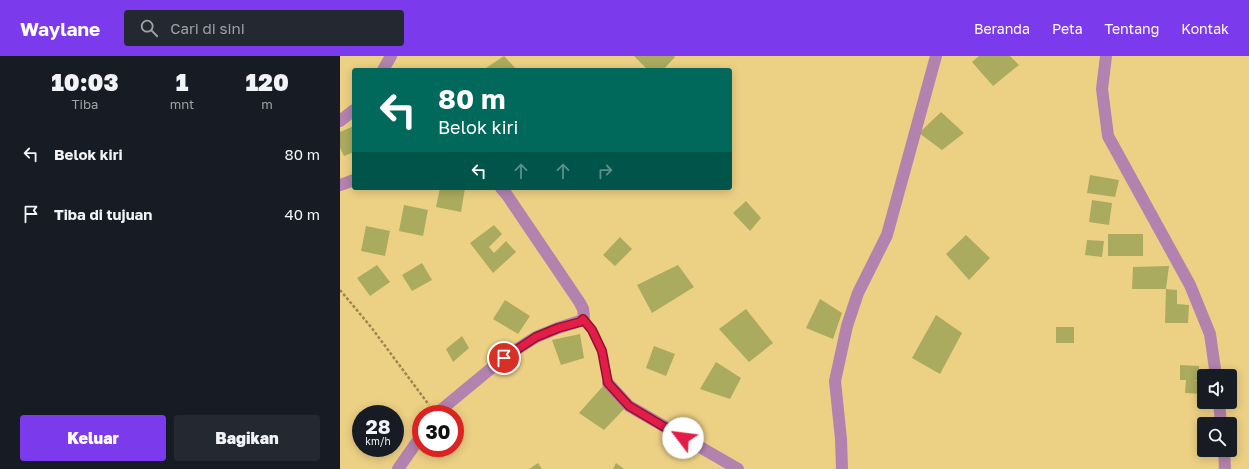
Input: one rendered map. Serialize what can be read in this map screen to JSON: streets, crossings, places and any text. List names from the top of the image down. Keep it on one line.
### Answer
{"page":{"header":"Waylane","search":"Cari di sini","nav":["Beranda","Peta","Tentang","Kontak"],"eta":["10:03","Tiba","1","mnt","120","m"],"turn":["80 m","Belok kiri"],"list":[{"name":"Belok kiri","value":"80 m"},{"name":"Tiba di tujuan","value":"40 m"}],"speed":"28 km/h","limit":"30","buttons":["Keluar","Bagikan"]}}
